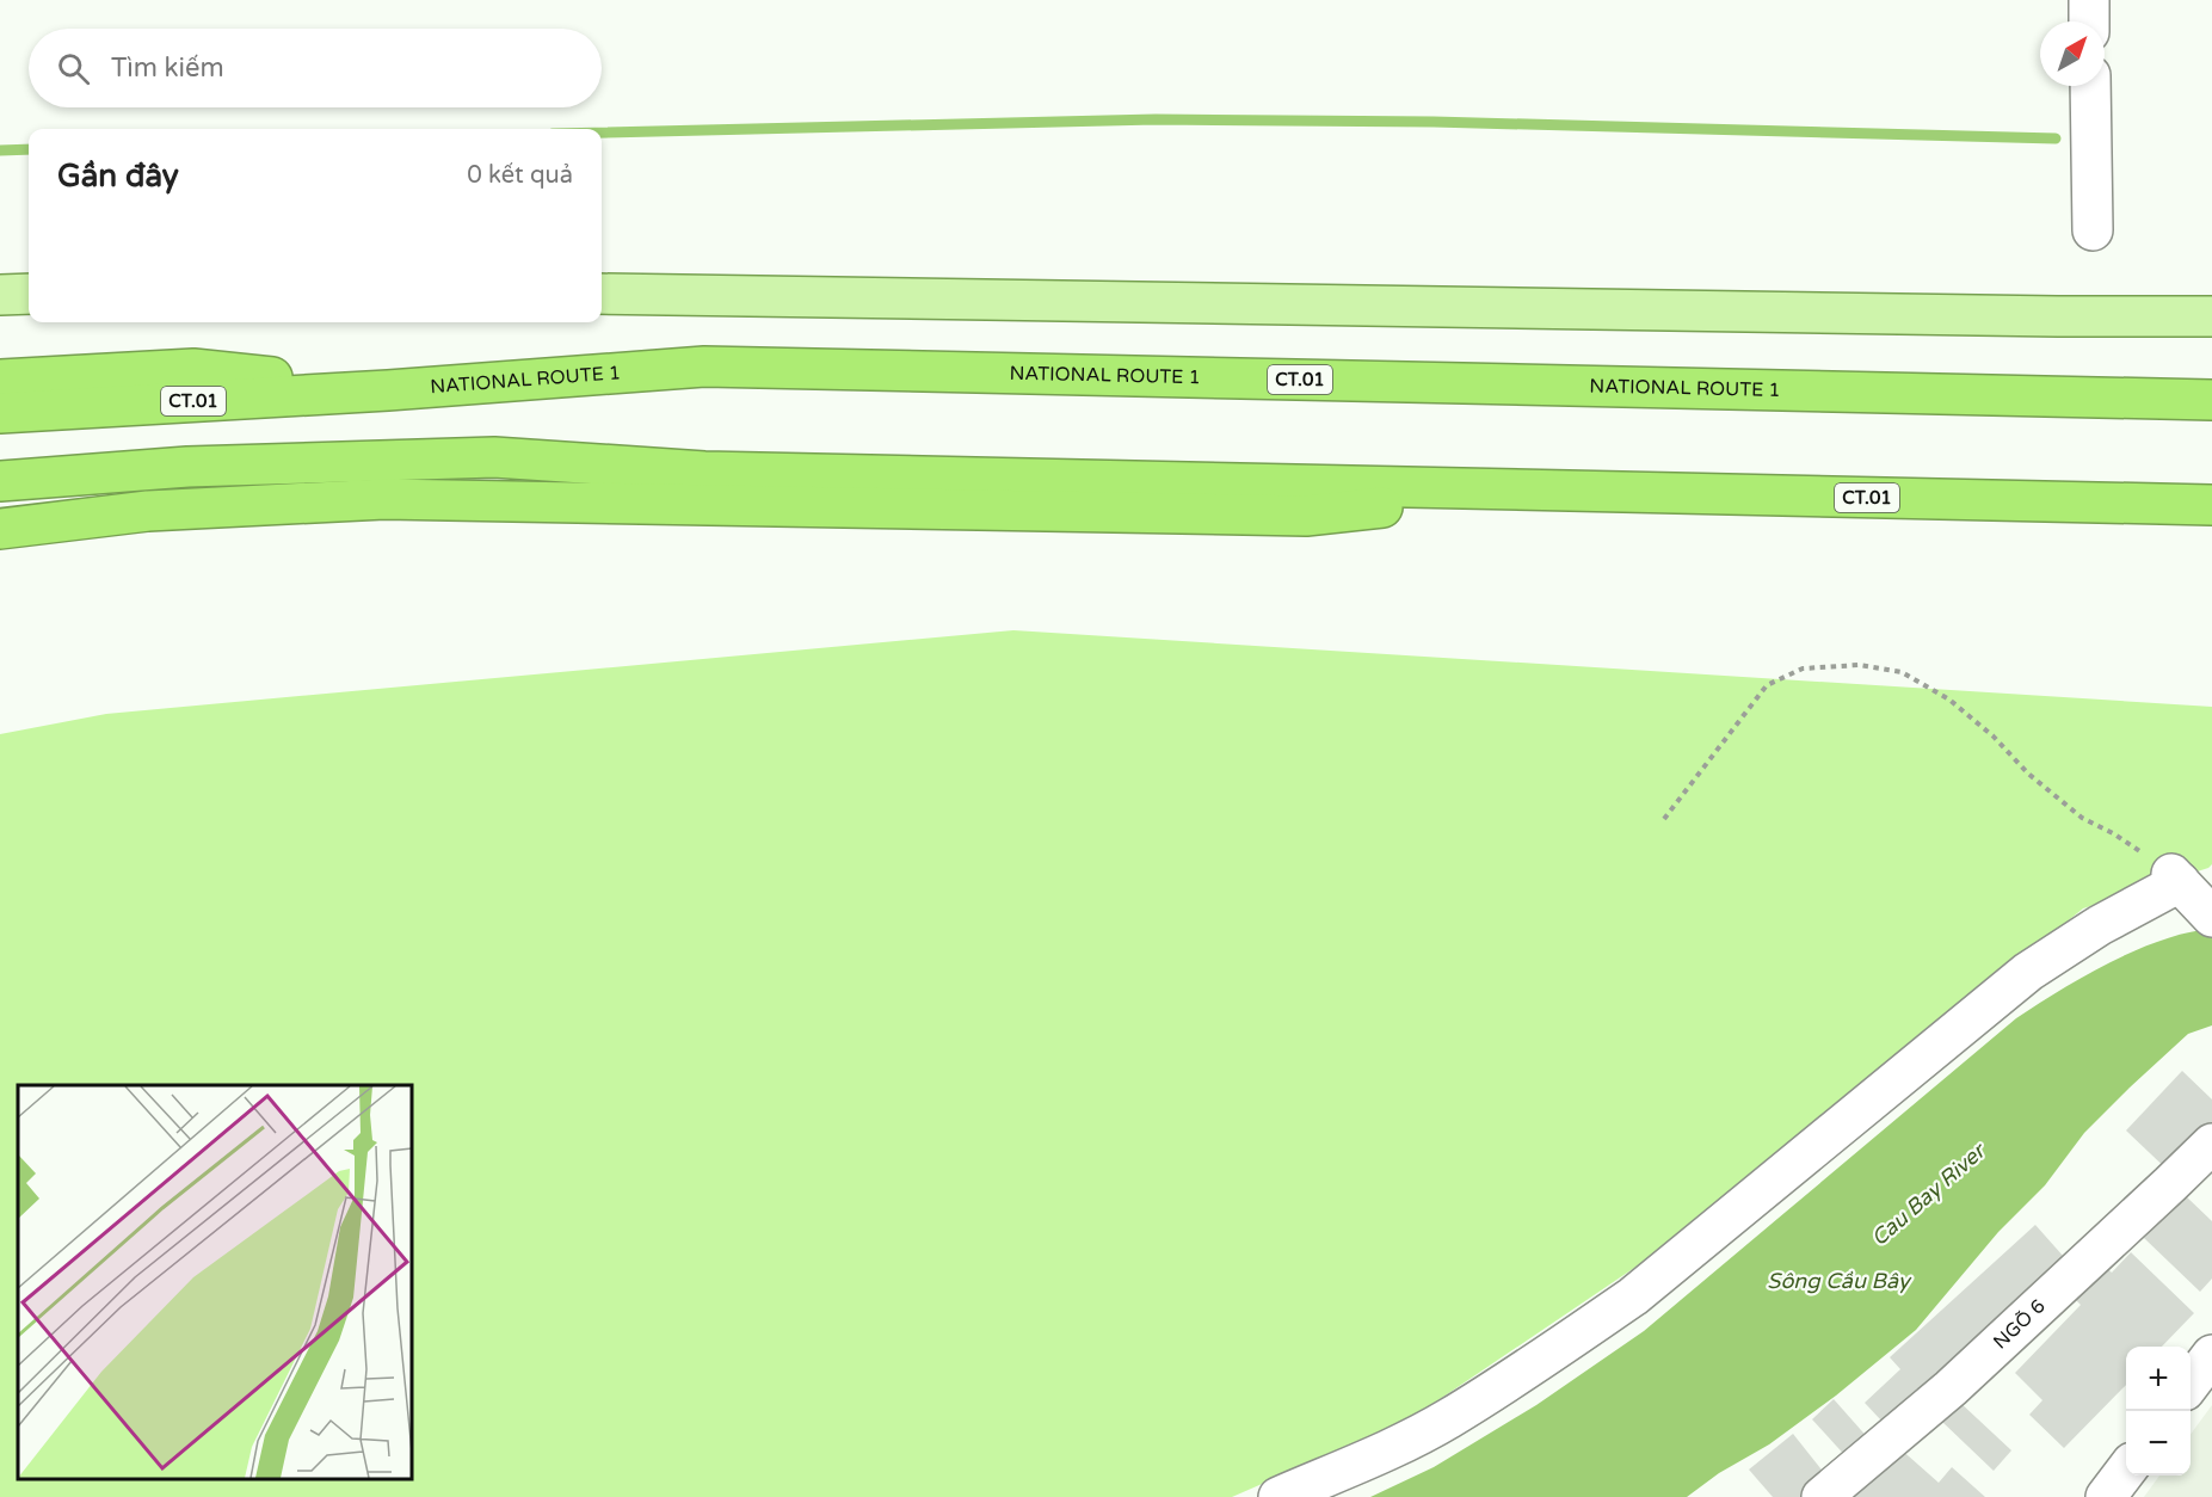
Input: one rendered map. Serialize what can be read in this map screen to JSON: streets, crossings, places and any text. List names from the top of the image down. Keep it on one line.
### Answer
{"streets":{"highway":["NATIONAL ROUTE 1","CT.01"],"street":["NGÕ 6"]},"water":["Cau Bay River","Sông Cầu Bây"],"north":"top right","page":{"search":"Tìm kiếm","heading":["Gần đây","0 kết quả"],"map_buttons":["+","−"]}}
